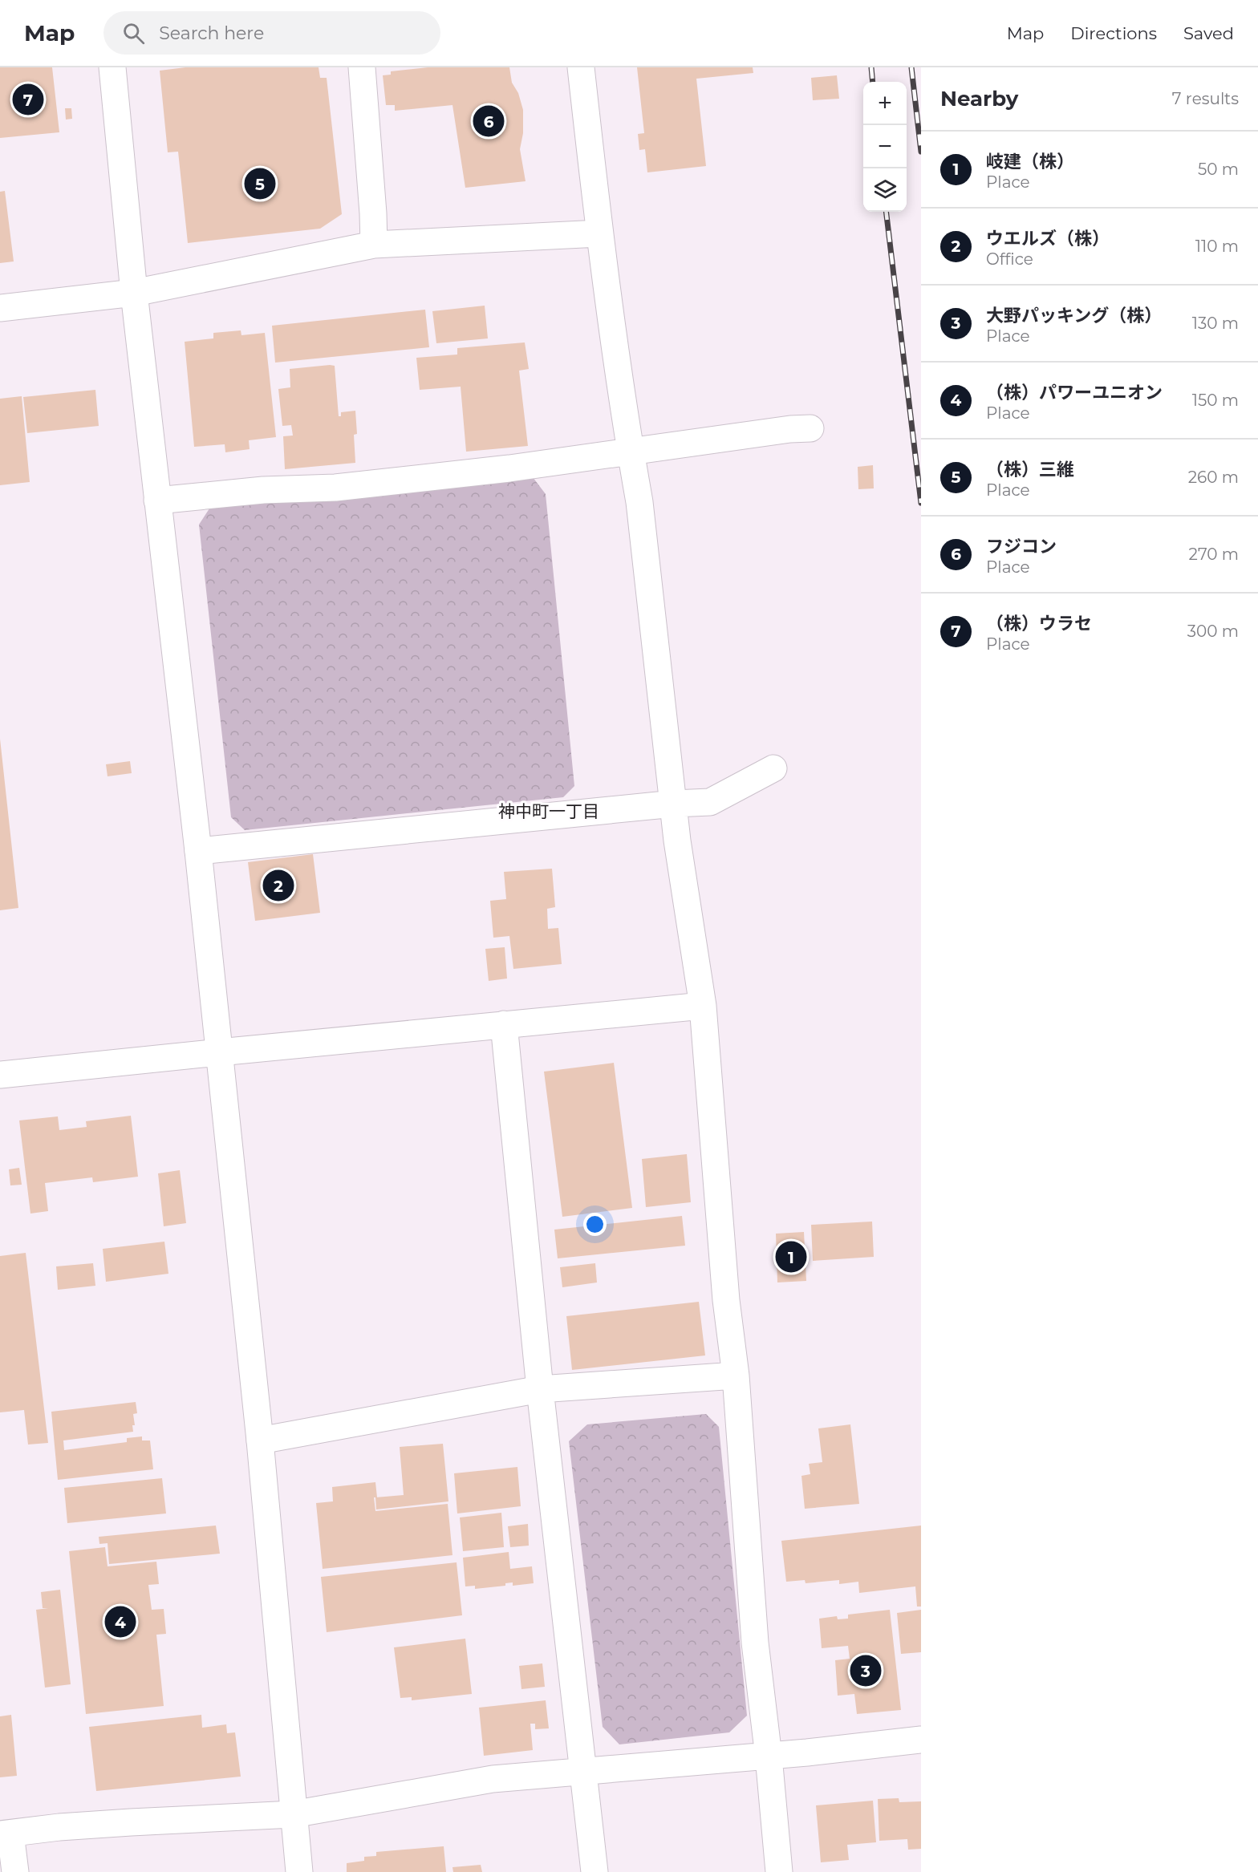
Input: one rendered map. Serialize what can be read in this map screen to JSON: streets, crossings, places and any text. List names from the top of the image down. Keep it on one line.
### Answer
{"districts":["神中町一丁目"],"page":{"header":"Map","search":"Search here","nav":["Map","Directions","Saved"],"heading":["Nearby","7 results"],"map_buttons":["+","−"],"pins":["7","6","5","2","1","4","3"],"list":[{"mark":"1","name":"岐建（株）","note":"Place","value":"50 m"},{"mark":"2","name":"ウエルズ（株）","note":"Office","value":"110 m"},{"mark":"3","name":"大野パッキング（株）","note":"Place","value":"130 m"},{"mark":"4","name":"（株）パワーユニオン","note":"Place","value":"150 m"},{"mark":"5","name":"（株）三維","note":"Place","value":"260 m"},{"mark":"6","name":"フジコン","note":"Place","value":"270 m"},{"mark":"7","name":"（株）ウラセ","note":"Place","value":"300 m"}]}}
